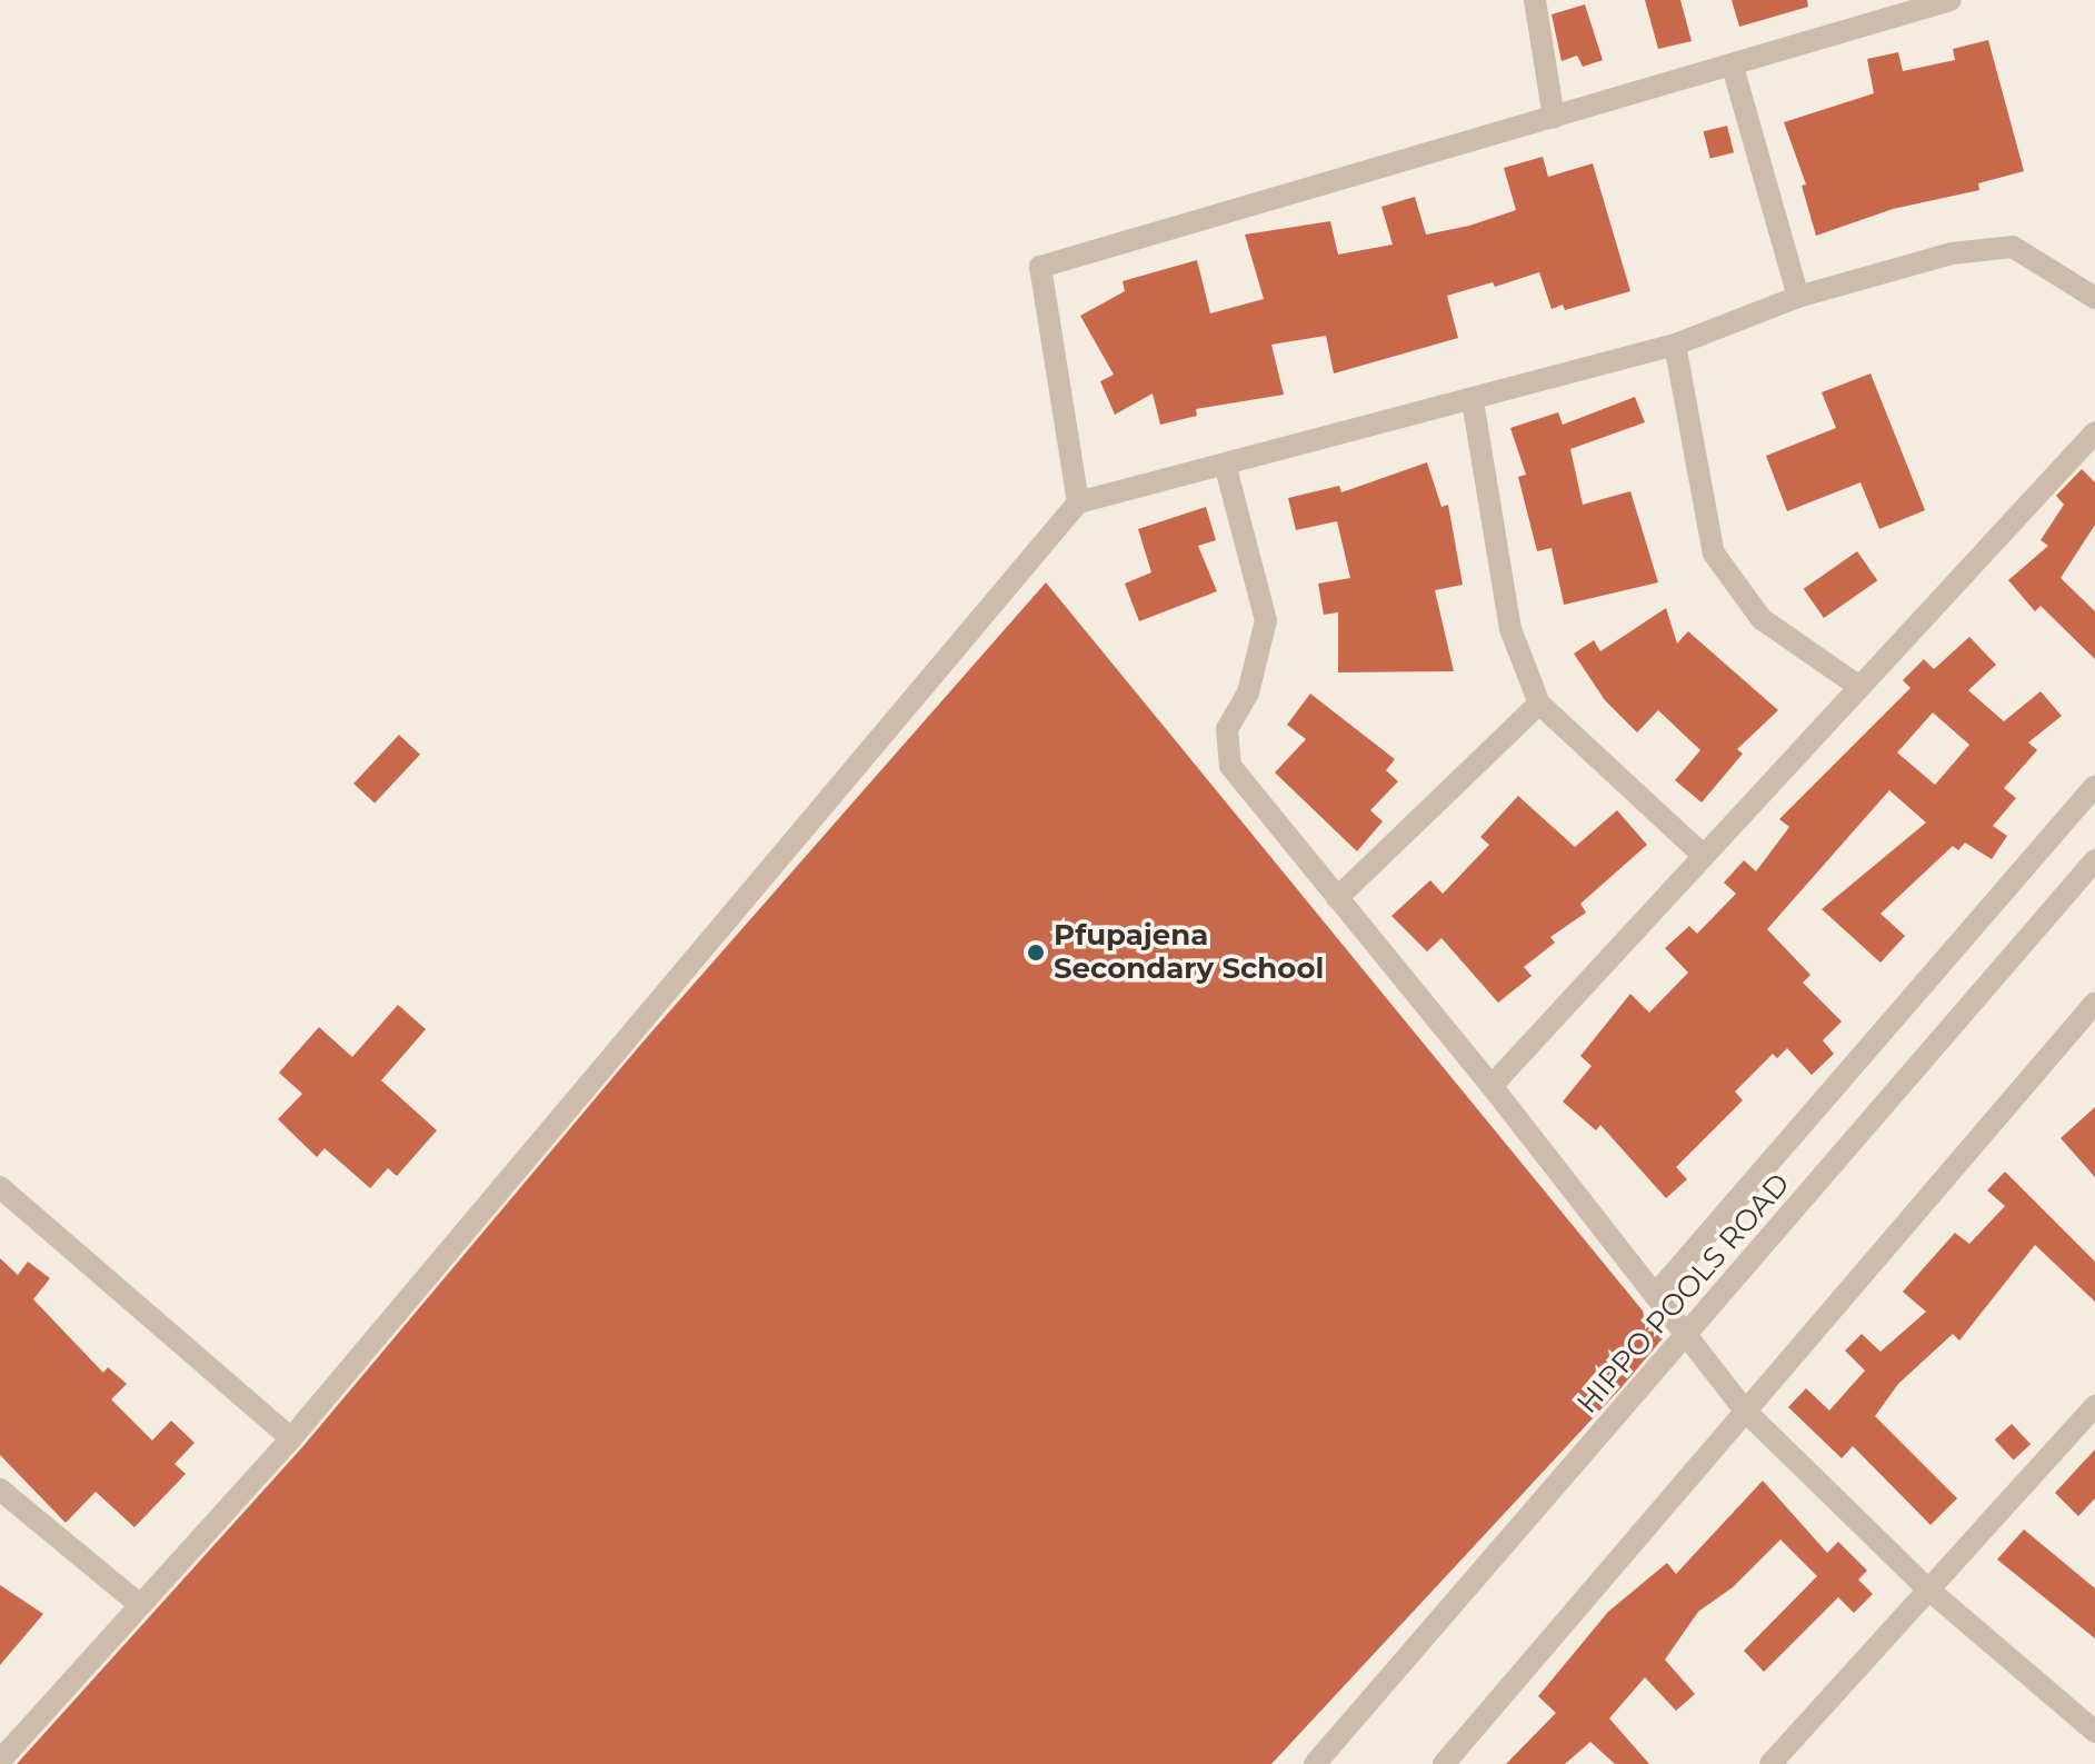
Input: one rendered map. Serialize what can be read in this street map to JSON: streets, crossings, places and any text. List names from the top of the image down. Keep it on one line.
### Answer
{"streets":{"street":["HIPPO POOLS ROAD"]},"places":["Pfupajena Secondary School"]}
